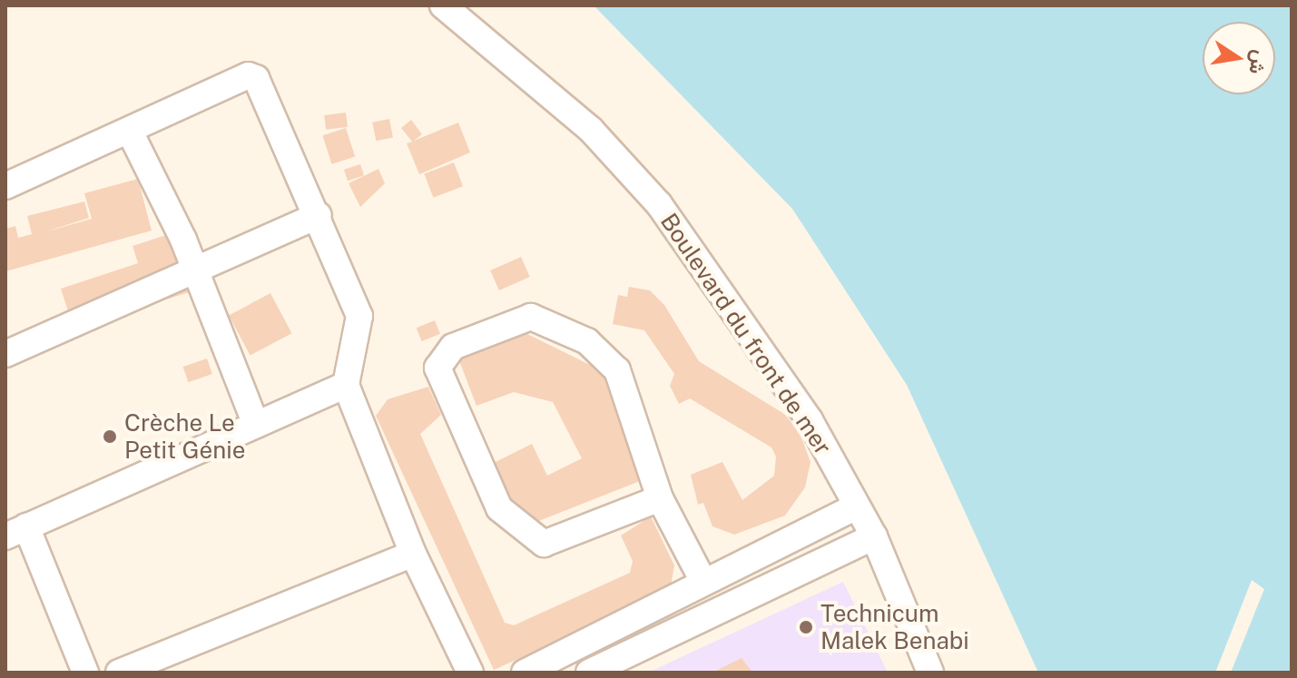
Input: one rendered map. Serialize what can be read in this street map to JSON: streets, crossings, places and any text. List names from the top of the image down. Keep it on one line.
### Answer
{"streets":{"street":["Boulevard du front de mer"]},"places":["Crèche Le Petit Génie","Technicum Malek Benabi"],"north":"right"}
